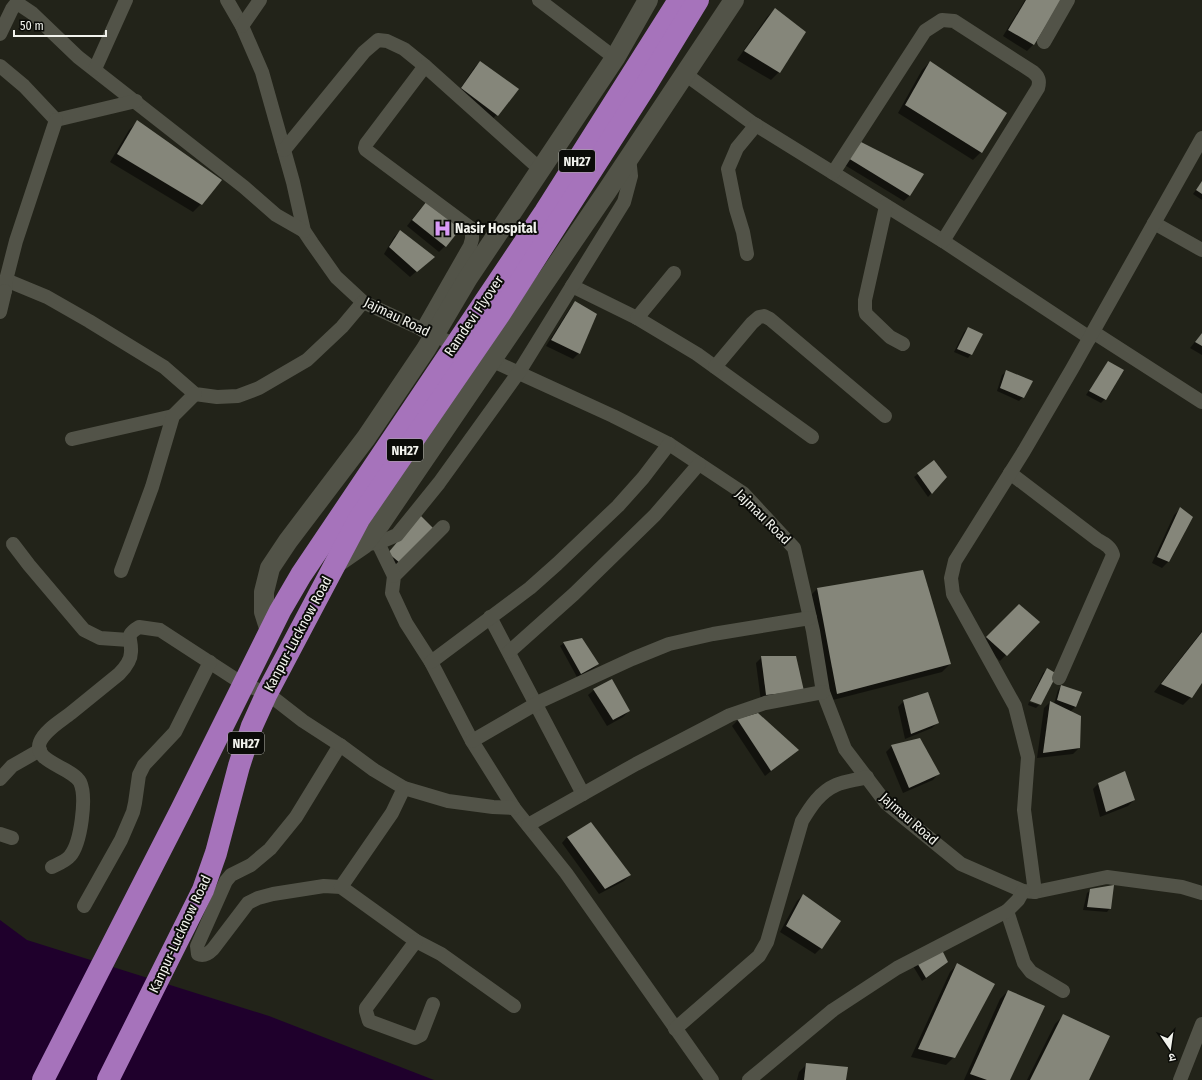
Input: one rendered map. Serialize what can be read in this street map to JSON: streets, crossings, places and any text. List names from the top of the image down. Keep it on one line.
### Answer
{"streets":{"highway":["NH27","Ramdevi Flyover","Kanpur-Lucknow Road"],"street":["Jajmau Road"]},"crossings":[["Ramdevi Flyover","Kanpur-Lucknow Road"]],"places":{"hospital":["Nasir Hospital"]},"scale_bar":"50 m","north":"bottom"}
